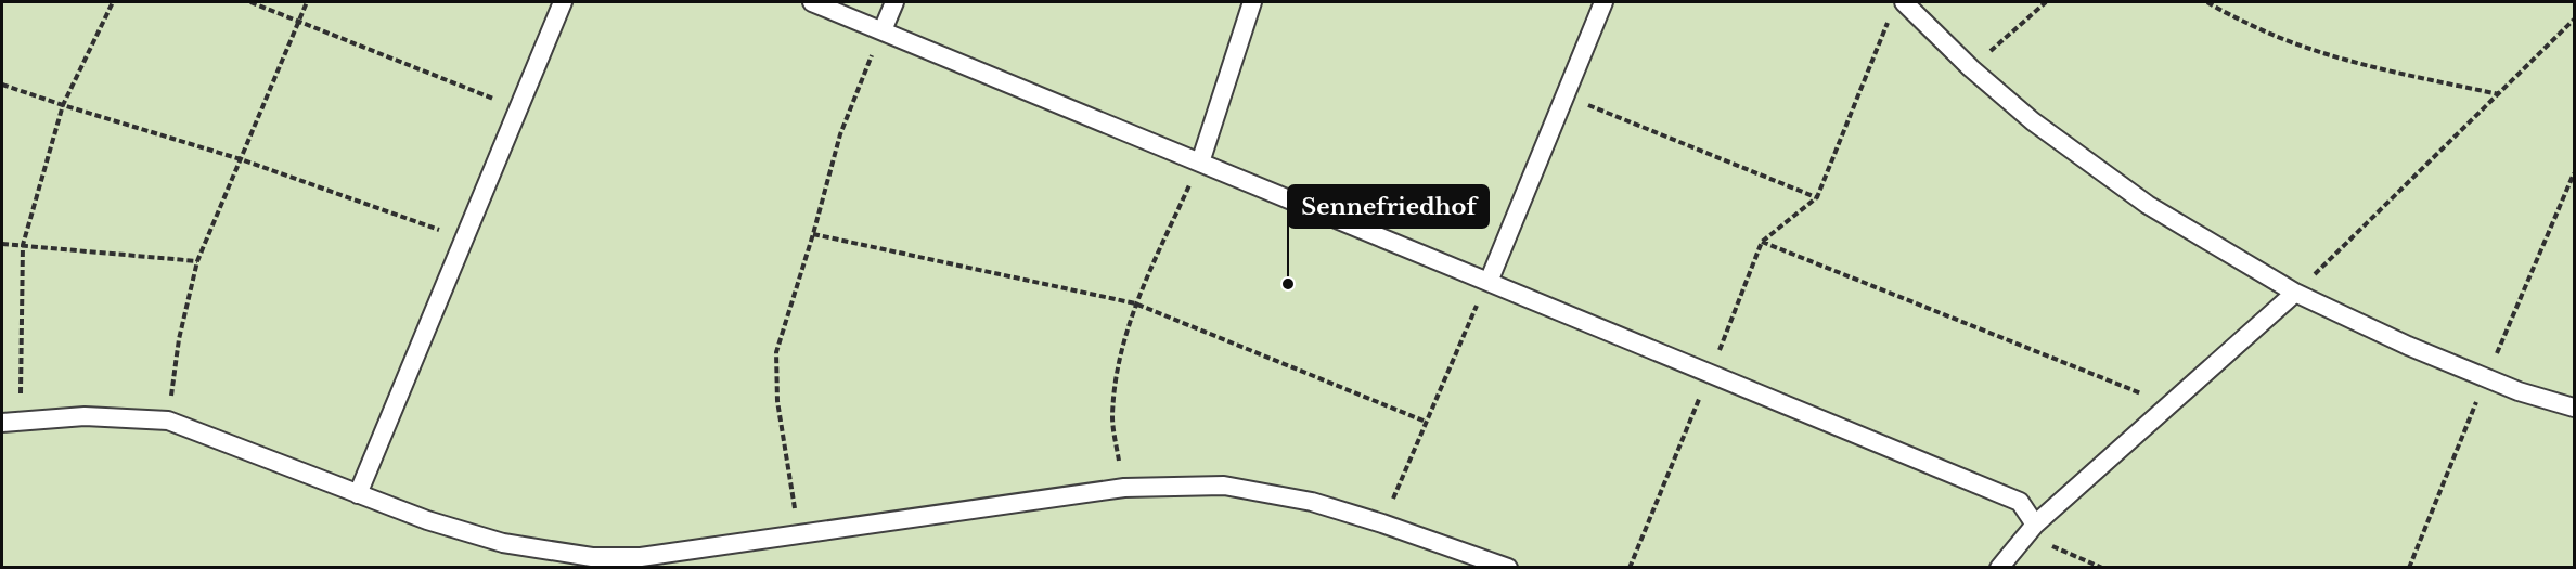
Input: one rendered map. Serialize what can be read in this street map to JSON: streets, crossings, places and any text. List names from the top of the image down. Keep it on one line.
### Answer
{"places":["Sennefriedhof"]}
